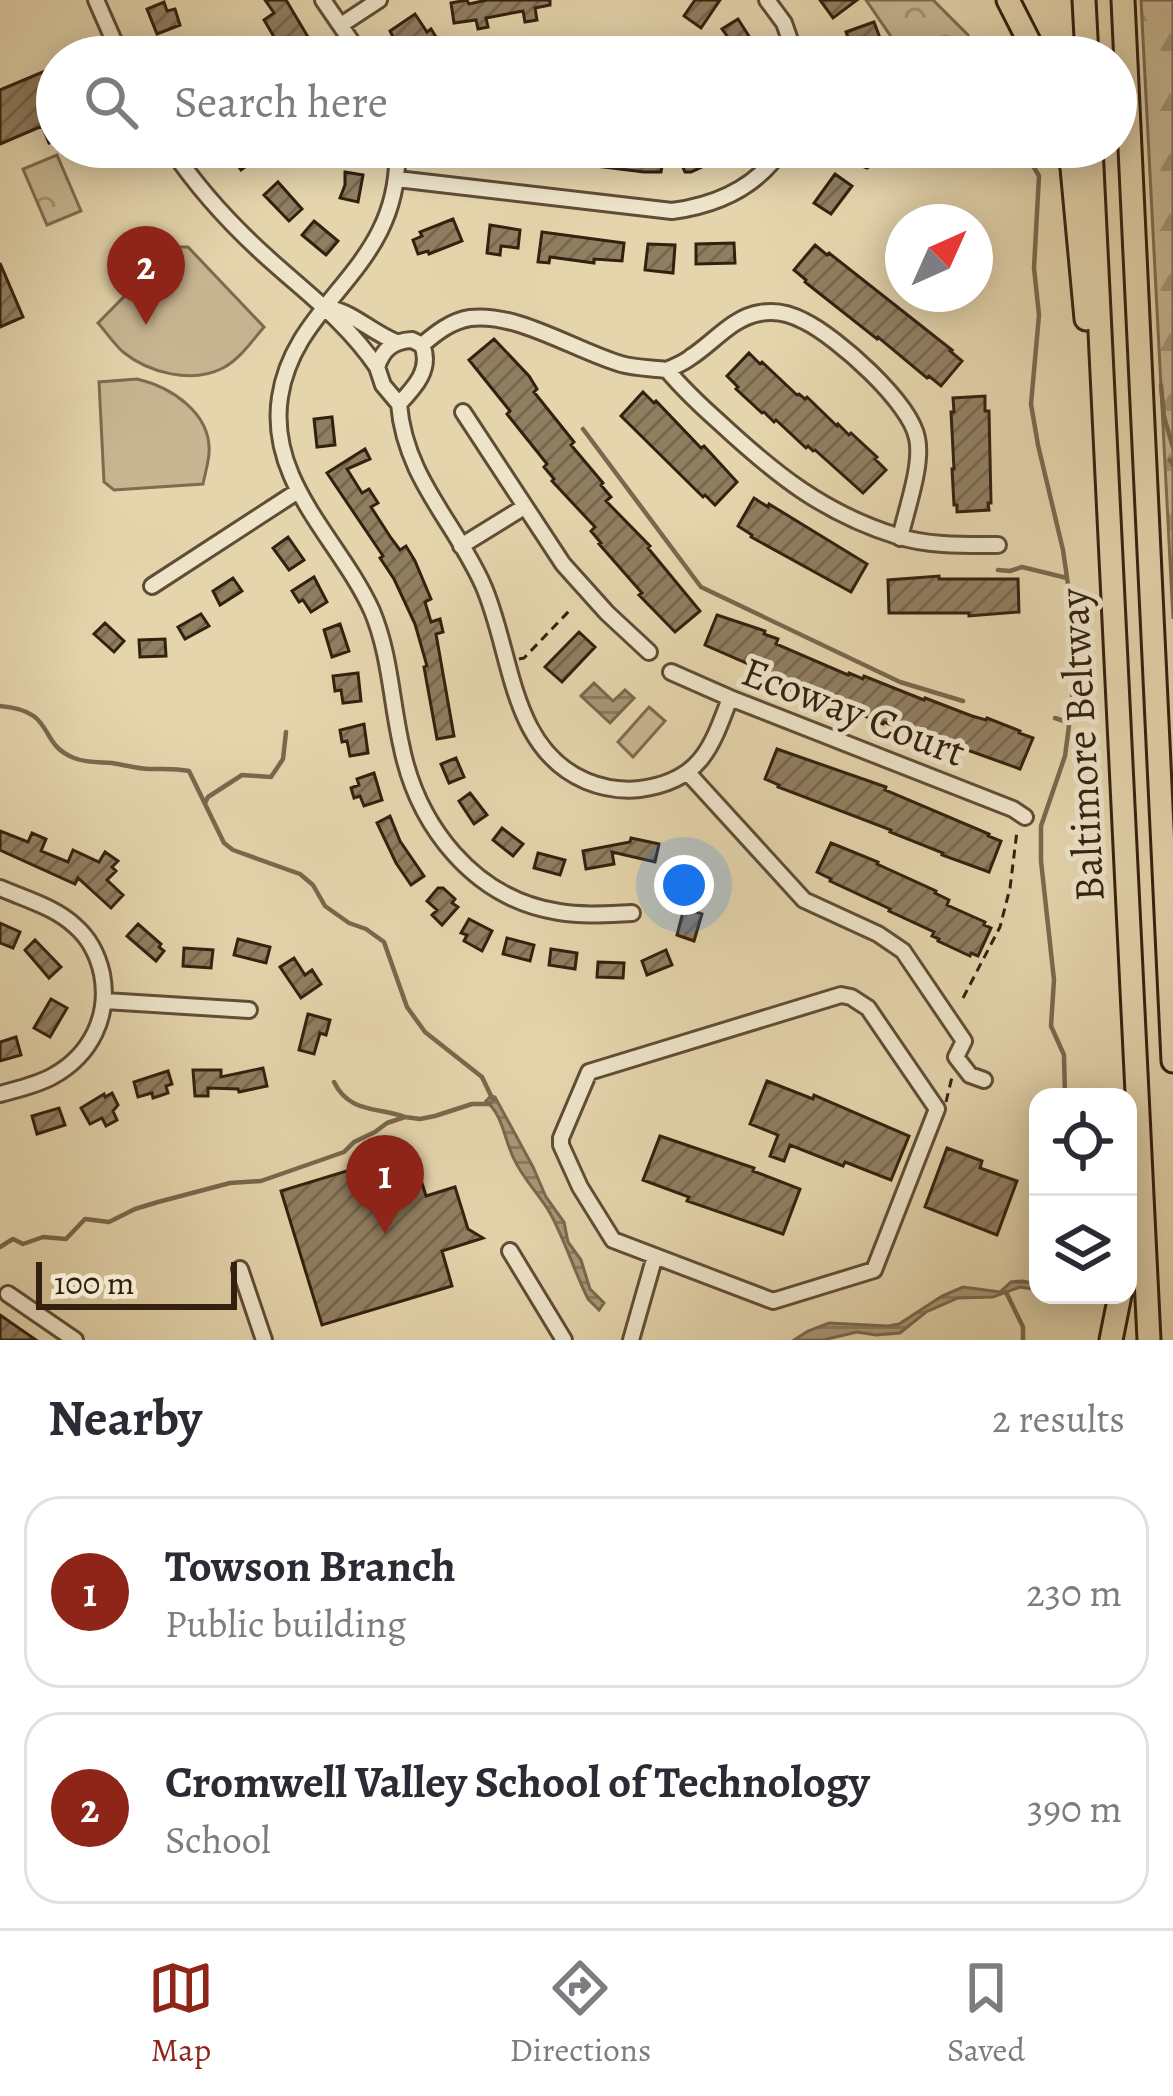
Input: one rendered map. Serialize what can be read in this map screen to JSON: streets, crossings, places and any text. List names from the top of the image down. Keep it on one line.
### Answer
{"streets":{"highway":["Baltimore Beltway"],"street":["Ecoway Court"]},"scale_bar":"100 m","north":"top right","page":{"search":"Search here","pins":["2","1"],"scale":"100 m","heading":["Nearby","2 results"],"list":[{"mark":"1","name":"Towson Branch","note":"Public building","value":"230 m"},{"mark":"2","name":"Cromwell Valley School of Technology","note":"School","value":"390 m"}],"nav":["Map","Directions","Saved"]}}
